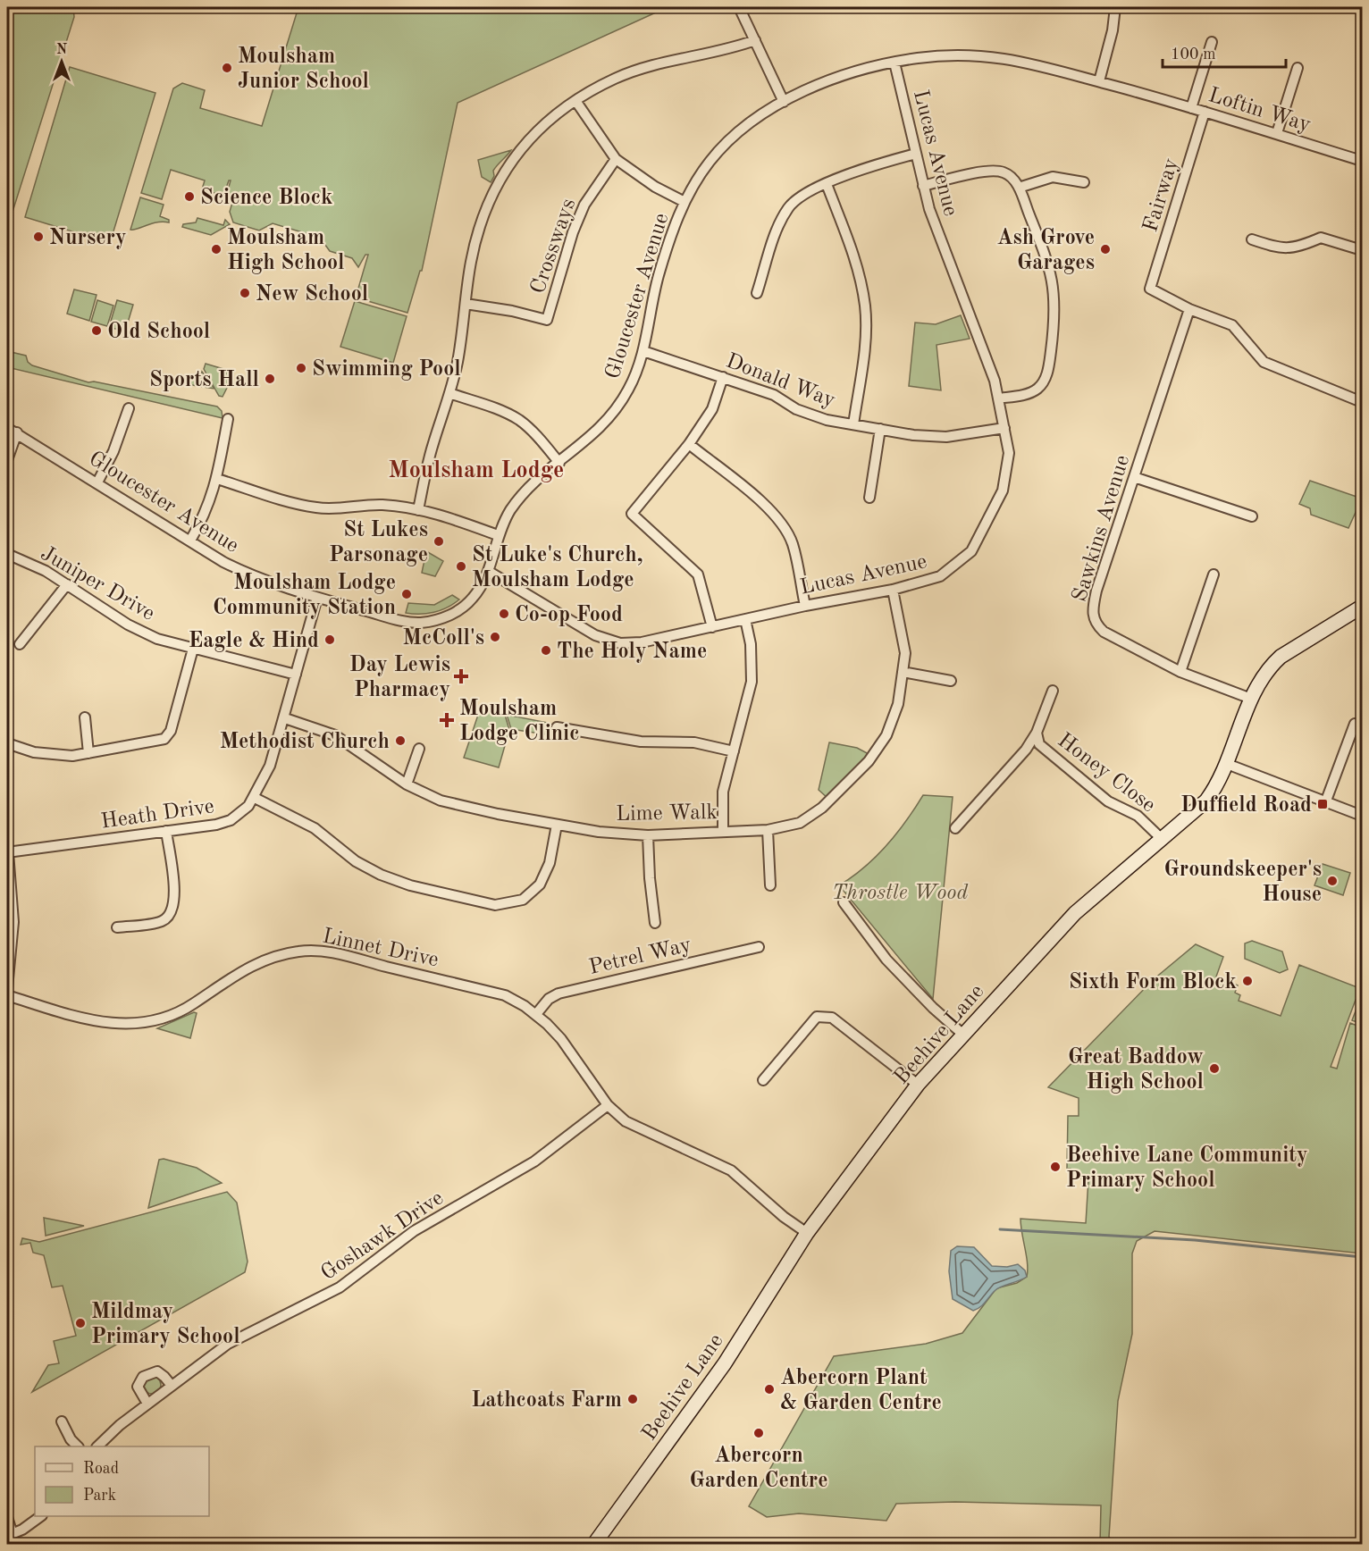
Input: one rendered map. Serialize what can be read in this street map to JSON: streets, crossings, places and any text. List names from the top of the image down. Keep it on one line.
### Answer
{"streets":{"main road":["Beehive Lane"],"street":["Loftin Way","Lucas Avenue","Fairway","Crossways","Gloucester Avenue","Donald Way","Sawkins Avenue","Juniper Drive","Honey Close","Lime Walk","Heath Drive","Linnet Drive","Petrel Way","Goshawk Drive"]},"crossings":[["Loftin Way","Fairway"],["Loftin Way","Gloucester Avenue"],["Lucas Avenue","Gloucester Avenue"],["Lucas Avenue","Donald Way"],["Lucas Avenue","Lime Walk"],["Fairway","Sawkins Avenue"],["Gloucester Avenue","Donald Way"],["Gloucester Avenue","Heath Drive"],["Sawkins Avenue","Beehive Lane"],["Juniper Drive","Heath Drive"],["Honey Close","Beehive Lane"],["Lime Walk","Heath Drive"],["Linnet Drive","Petrel Way"],["Linnet Drive","Beehive Lane"],["Linnet Drive","Goshawk Drive"]],"districts":["Moulsham Lodge"],"parks":["Throstle Wood"],"places":{"other":["Moulsham Junior School","Science Block","Nursery","Moulsham High School","Ash Grove Garages","New School","Old School","Swimming Pool","Sports Hall","St Lukes Parsonage","St Luke's Church, Moulsham Lodge","Moulsham Lodge Community Station","Co-op Food","McColl's","Eagle & Hind","The Holy Name","Methodist Church","Groundskeeper's House","Sixth Form Block","Great Baddow High School","Beehive Lane Community Primary School","Mildmay Primary School","Abercorn Plant & Garden Centre","Lathcoats Farm","Abercorn Garden Centre"],"health":["Day Lewis Pharmacy","Moulsham Lodge Clinic"],"transit":["Duffield Road"]},"legend":["Road","Park"],"scale_bar":"100 m","north":"top"}
